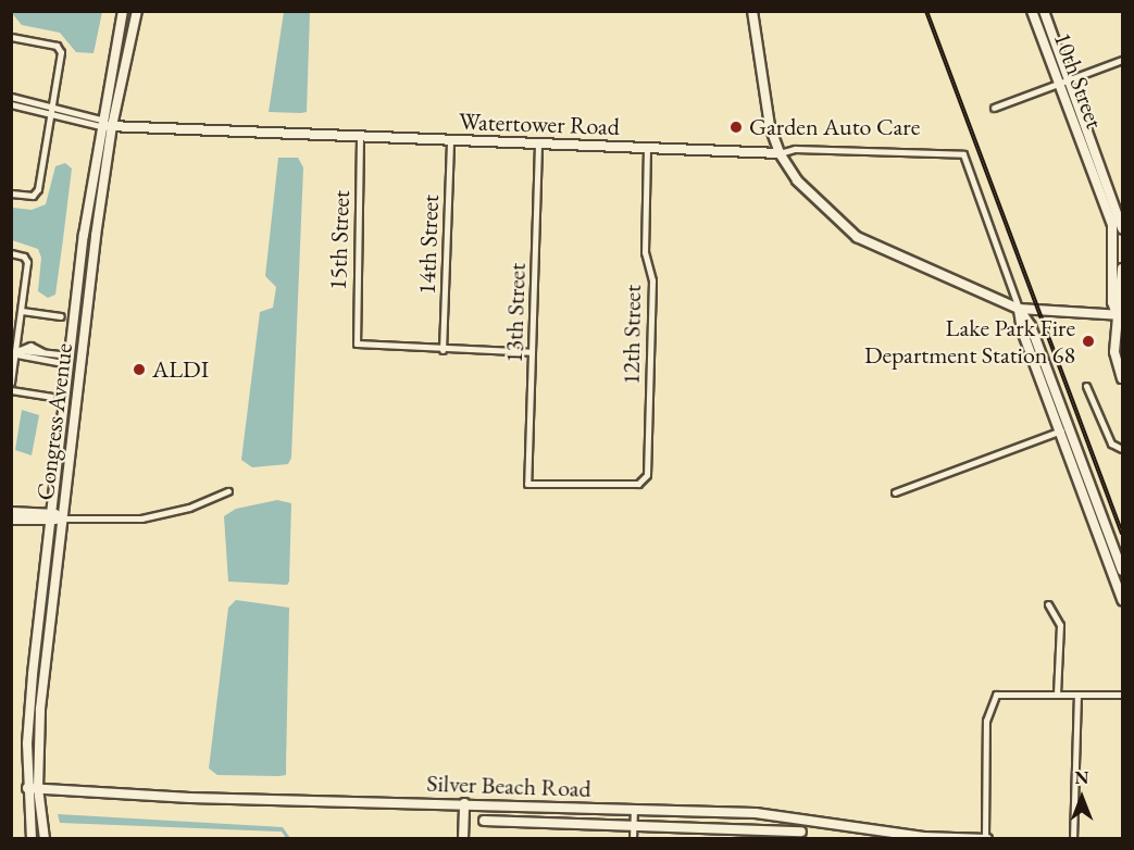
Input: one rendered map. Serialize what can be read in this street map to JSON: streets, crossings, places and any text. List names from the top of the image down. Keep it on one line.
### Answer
{"streets":{"street":["10th Street","Watertower Road","15th Street","14th Street","13th Street","12th Street","Congress Avenue","Silver Beach Road"]},"crossings":[["Watertower Road","15th Street"],["Watertower Road","14th Street"],["Watertower Road","13th Street"],["Watertower Road","12th Street"],["Watertower Road","Congress Avenue"],["15th Street","14th Street"],["13th Street","12th Street"],["Congress Avenue","Silver Beach Road"]],"places":["Garden Auto Care","Lake Park Fire Department Station 68","ALDI"],"north":"top"}
